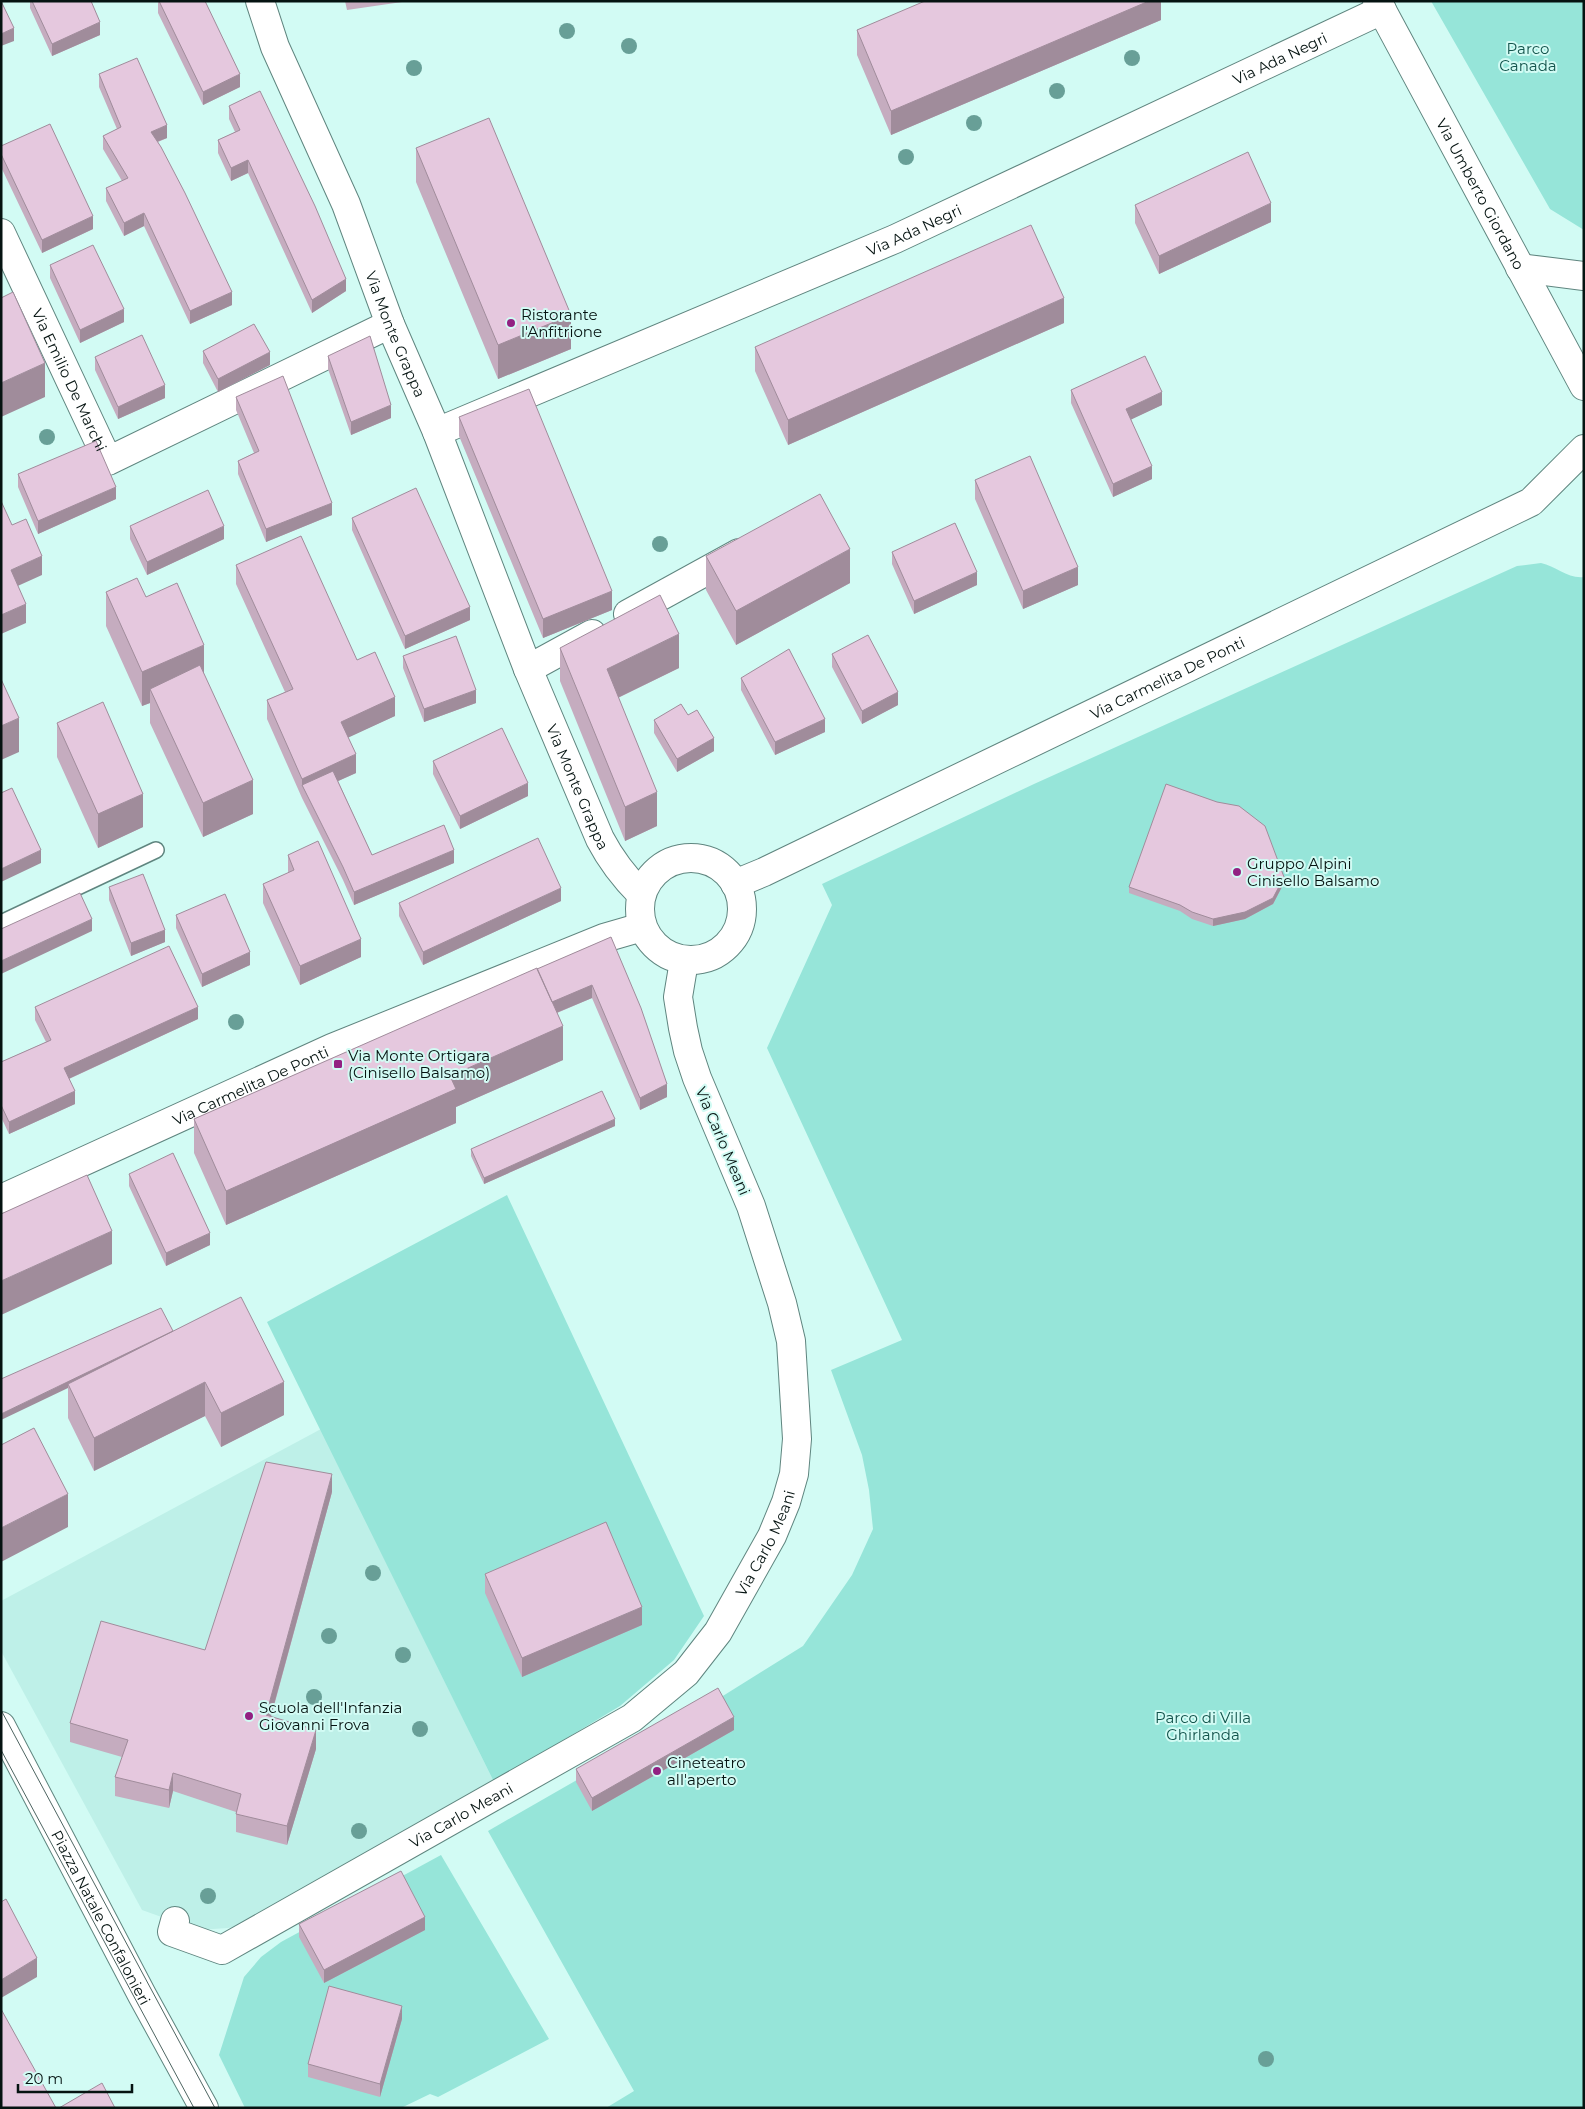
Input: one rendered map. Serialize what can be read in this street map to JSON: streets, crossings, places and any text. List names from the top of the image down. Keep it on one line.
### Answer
{"streets":{"street":["Via Ada Negri","Via Umberto Giordano","Via Monte Grappa","Via Emilio De Marchi","Via Carmelita De Ponti","Via Carlo Meani","Piazza Natale Confalonieri"]},"crossings":[["Via Ada Negri","Via Umberto Giordano"],["Via Ada Negri","Via Monte Grappa"],["Via Monte Grappa","Via Emilio De Marchi"],["Via Monte Grappa","Via Carmelita De Ponti"],["Via Monte Grappa","Via Carlo Meani"],["Via Carmelita De Ponti","Via Carlo Meani"]],"parks":["Parco Canada","Parco di Villa Ghirlanda"],"places":{"other":["Ristorante l'Anfitrione","Gruppo Alpini Cinisello Balsamo","Scuola dell'Infanzia Giovanni Frova","Cineteatro all'aperto"],"transit":["Via Monte Ortigara (Cinisello Balsamo)"]},"scale_bar":"20 m"}
